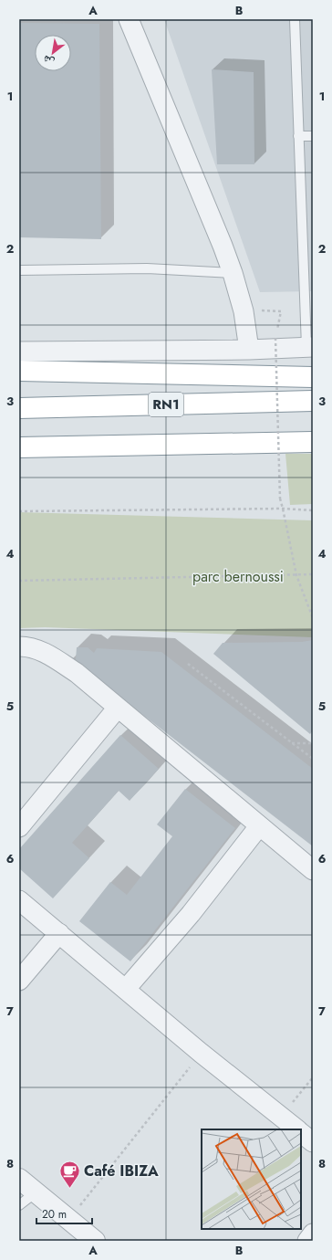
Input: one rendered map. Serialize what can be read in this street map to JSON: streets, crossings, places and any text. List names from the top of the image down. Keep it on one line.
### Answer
{"streets":{"highway":["RN1"]},"parks":["parc bernoussi"],"places":{"cafe":["Café IBIZA"]},"scale_bar":"20 m","north":"bottom left","grid":{"columns":["A","B"],"rows":["1","2","3","4","5","6","7","8"]}}
